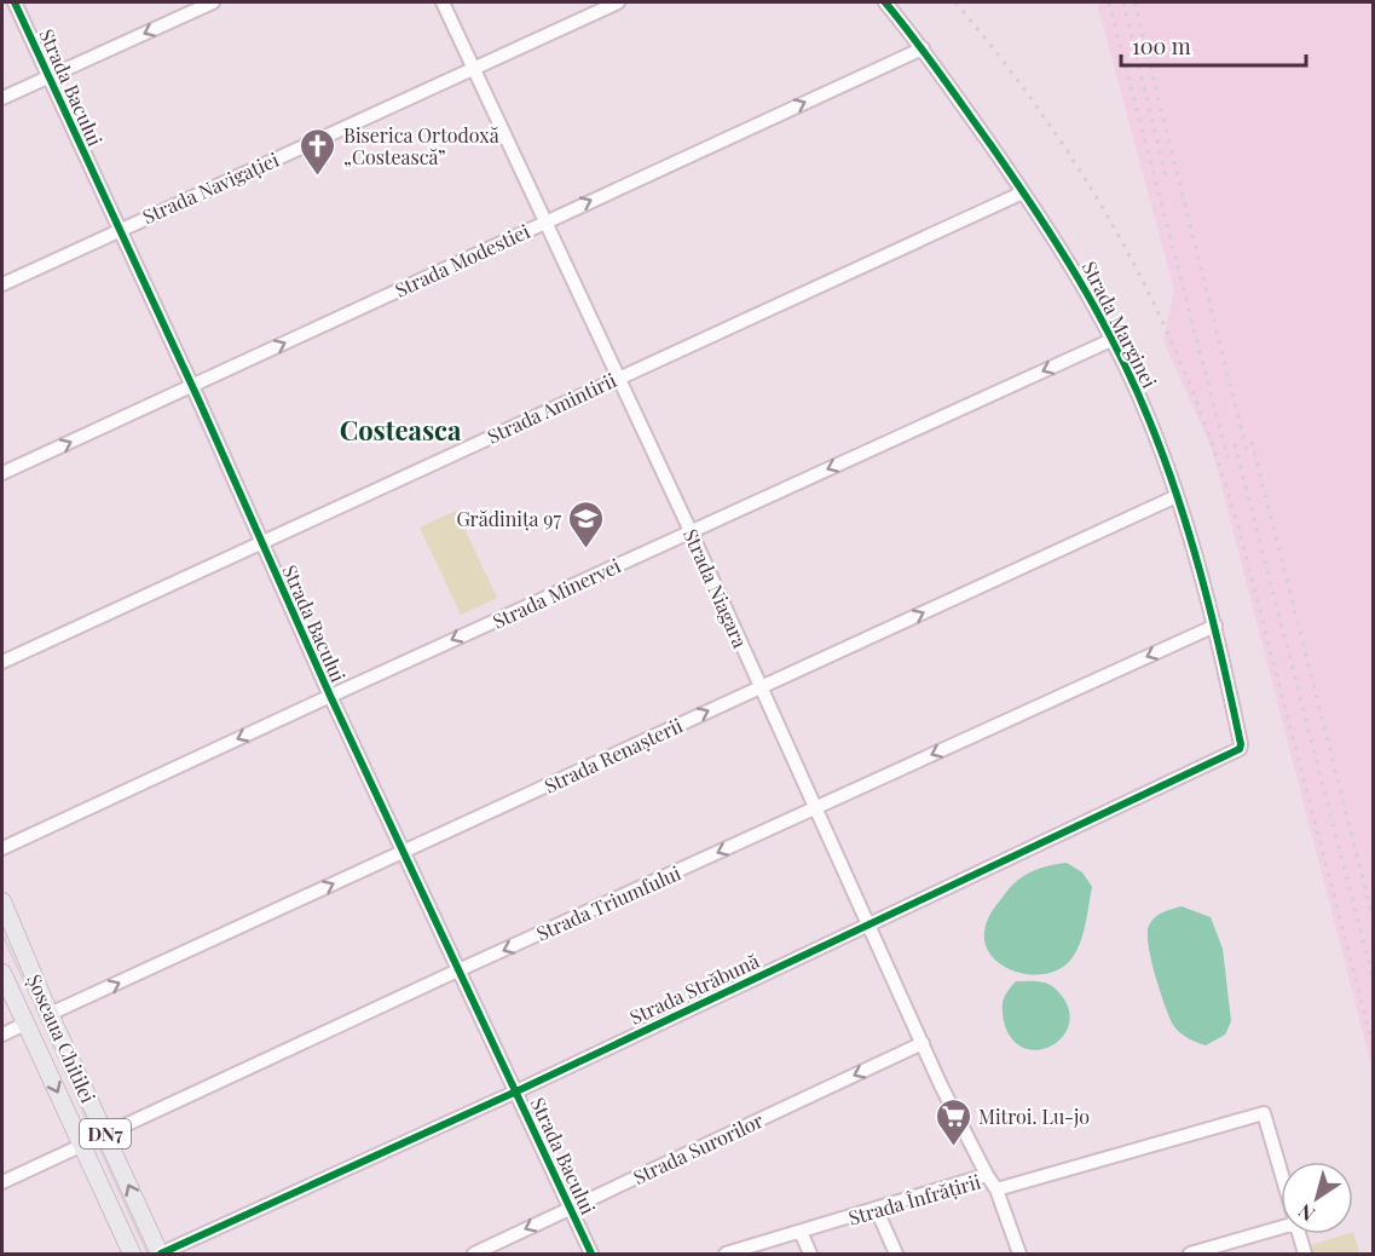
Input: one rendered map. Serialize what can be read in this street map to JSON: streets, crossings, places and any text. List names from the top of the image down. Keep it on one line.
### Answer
{"streets":{"main road":["Șoseaua Chitilei","DN7"],"street":["Strada Bacului","Strada Navigației","Strada Modestiei","Strada Marginei","Strada Amintirii","Strada Niagara","Strada Minervei","Strada Renașterii","Strada Triumfului","Strada Străbună","Strada Surorilor","Strada Înfrățirii"]},"crossings":[["Strada Bacului","Strada Navigației"],["Strada Bacului","Strada Modestiei"],["Strada Bacului","Strada Amintirii"],["Strada Bacului","Strada Minervei"],["Strada Bacului","Strada Renașterii"],["Strada Bacului","Strada Triumfului"],["Strada Bacului","Strada Străbună"],["Strada Bacului","Strada Surorilor"],["Strada Navigației","Strada Niagara"],["Strada Modestiei","Strada Marginei"],["Strada Modestiei","Strada Niagara"],["Strada Marginei","Strada Amintirii"],["Strada Marginei","Strada Minervei"],["Strada Marginei","Strada Renașterii"],["Strada Marginei","Strada Triumfului"],["Strada Marginei","Strada Străbună"],["Strada Amintirii","Strada Niagara"],["Strada Niagara","Strada Minervei"],["Strada Niagara","Strada Renașterii"],["Strada Niagara","Strada Triumfului"],["Strada Niagara","Strada Străbună"],["Strada Niagara","Strada Surorilor"],["Strada Niagara","Strada Înfrățirii"],["Strada Renașterii","Șoseaua Chitilei"],["Strada Triumfului","Șoseaua Chitilei"],["Strada Străbună","Șoseaua Chitilei"]],"one_way":["Strada Modestiei","Strada Minervei","Strada Renașterii","Strada Triumfului","Strada Surorilor"],"districts":["Costeasca"],"places":{"church":["Biserica Ortodoxă „Costească”"],"school or university":["Grădinița 97"],"supermarket":["Mitroi. Lu-jo"]},"scale_bar":"100 m","north":"bottom left"}
